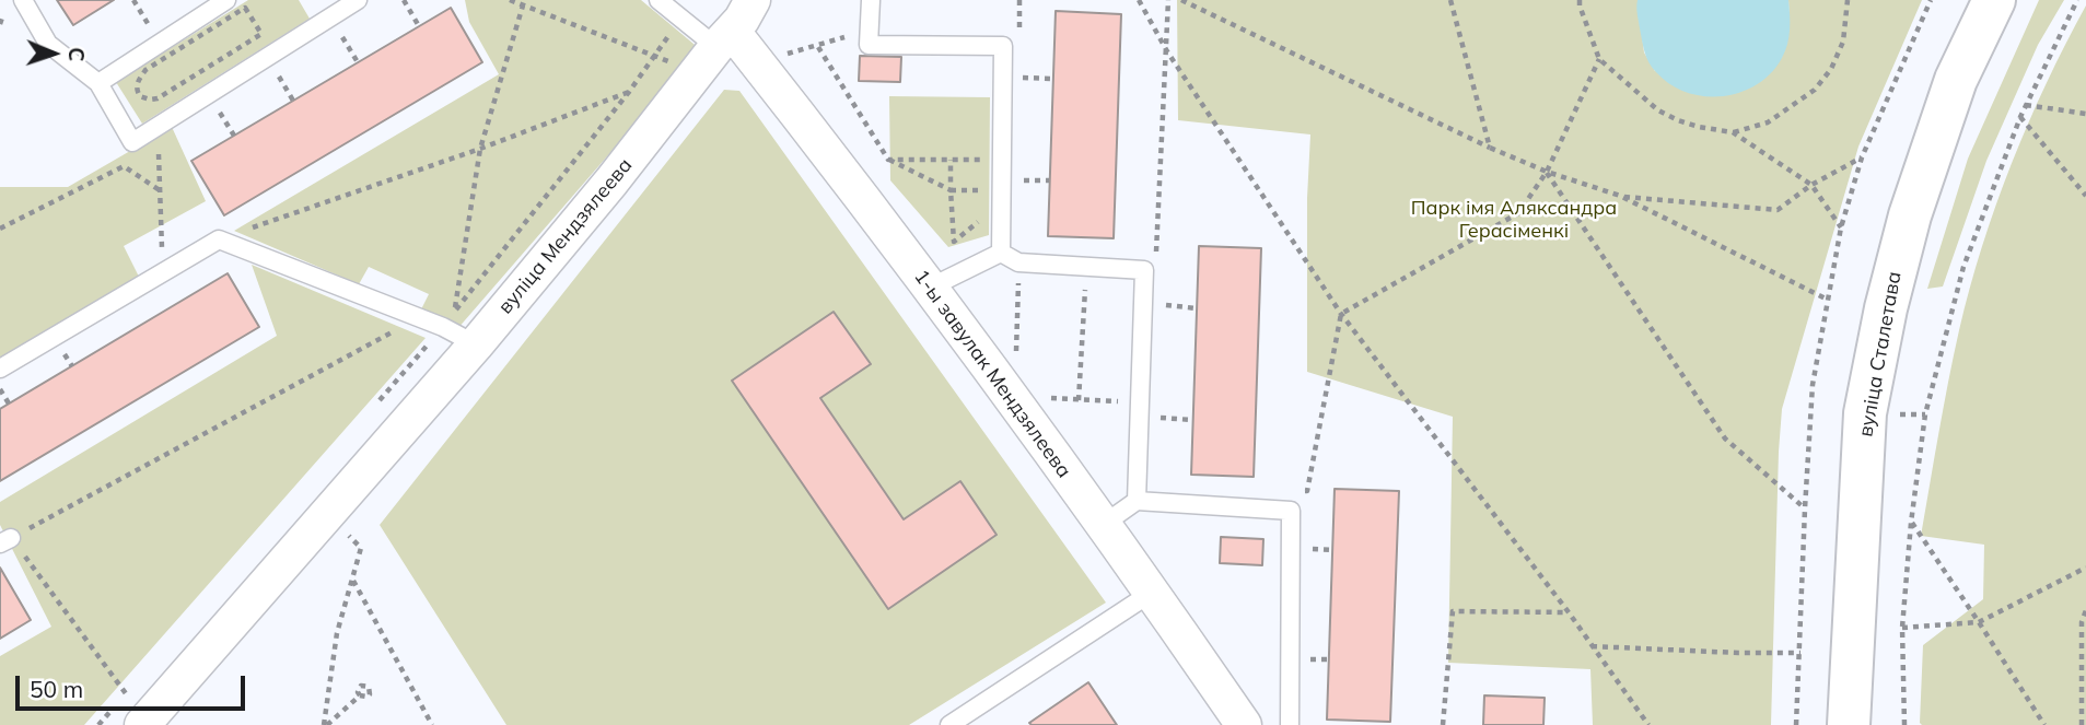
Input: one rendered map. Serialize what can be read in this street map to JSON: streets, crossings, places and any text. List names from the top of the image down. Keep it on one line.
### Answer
{"streets":{"main road":["вуліца Сталетава"],"street":["вуліца Мендзялеева","1-ы завулак Мендзялеева"]},"crossings":[["вуліца Мендзялеева","1-ы завулак Мендзялеева"]],"parks":["Парк імя Аляксандра Герасіменкі"],"scale_bar":"50 m","north":"right"}
